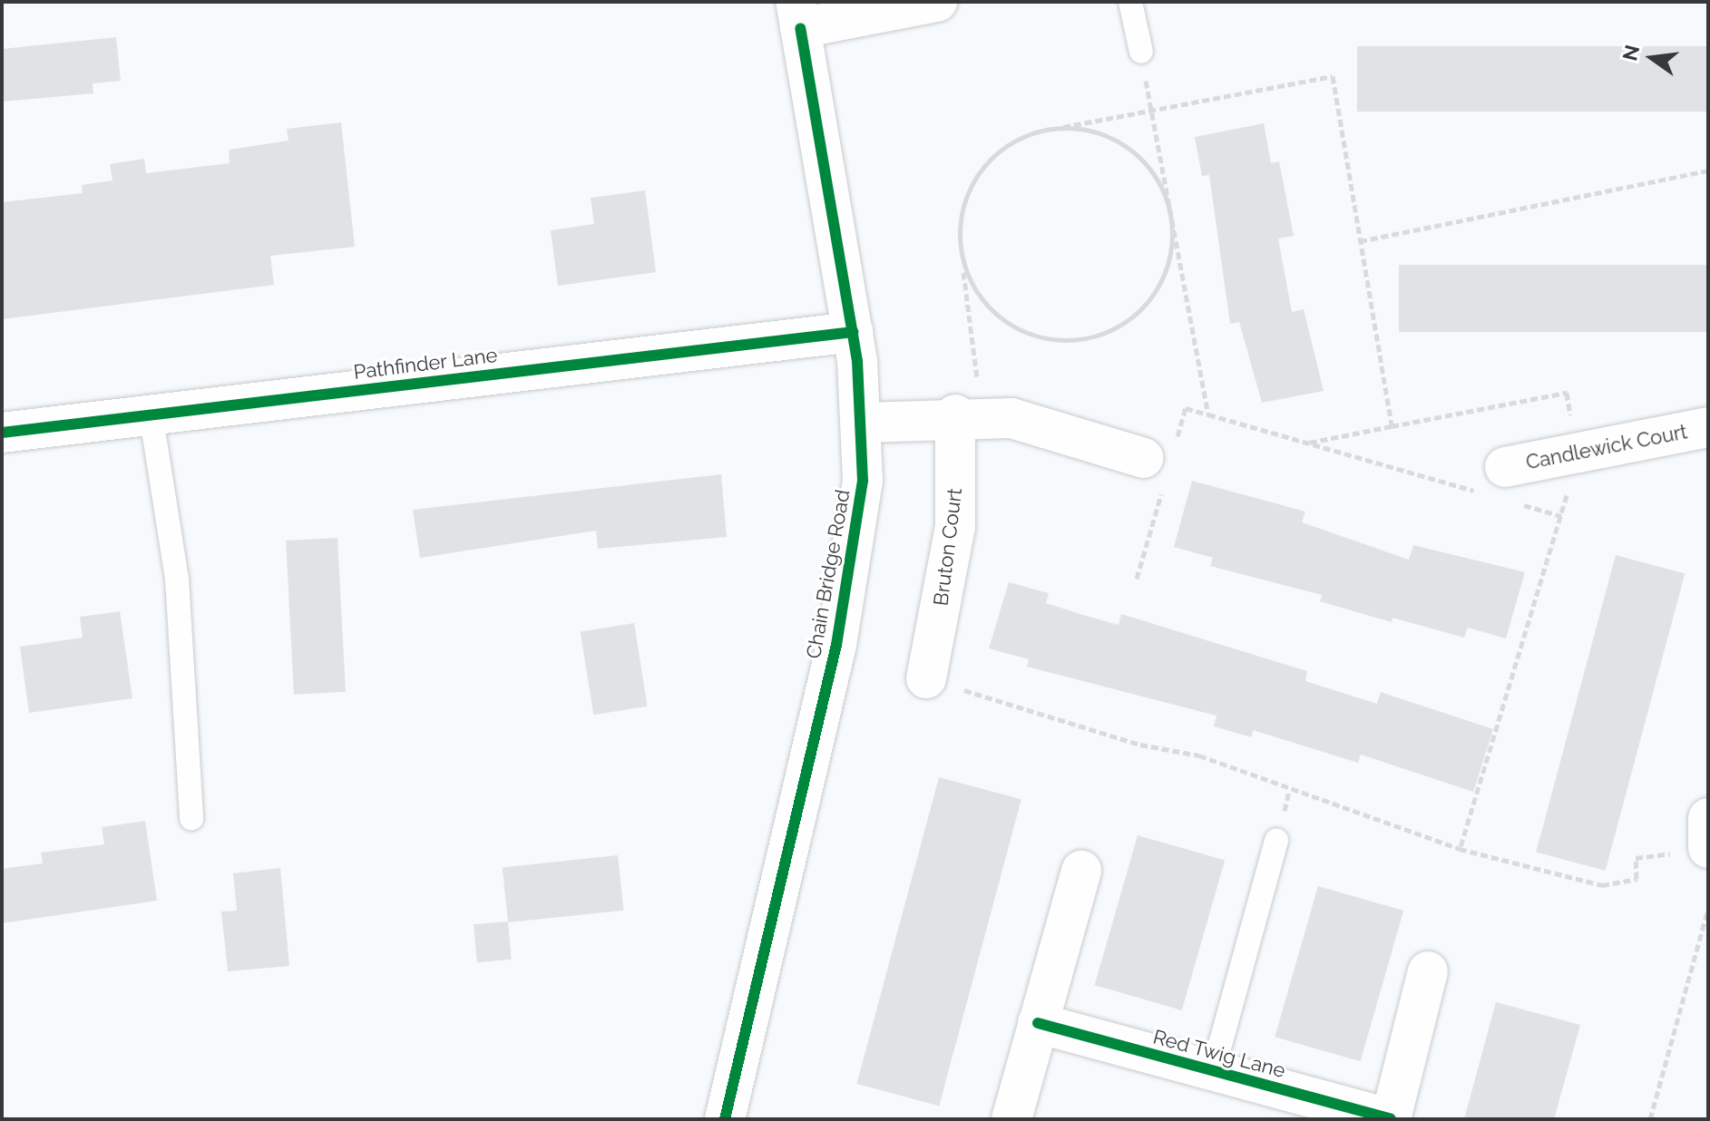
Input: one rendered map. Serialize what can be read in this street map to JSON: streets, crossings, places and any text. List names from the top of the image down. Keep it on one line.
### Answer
{"streets":{"street":["Pathfinder Lane","Candlewick Court","Bruton Court","Chain Bridge Road","Red Twig Lane"]},"crossings":[["Pathfinder Lane","Chain Bridge Road"]],"north":"left"}
